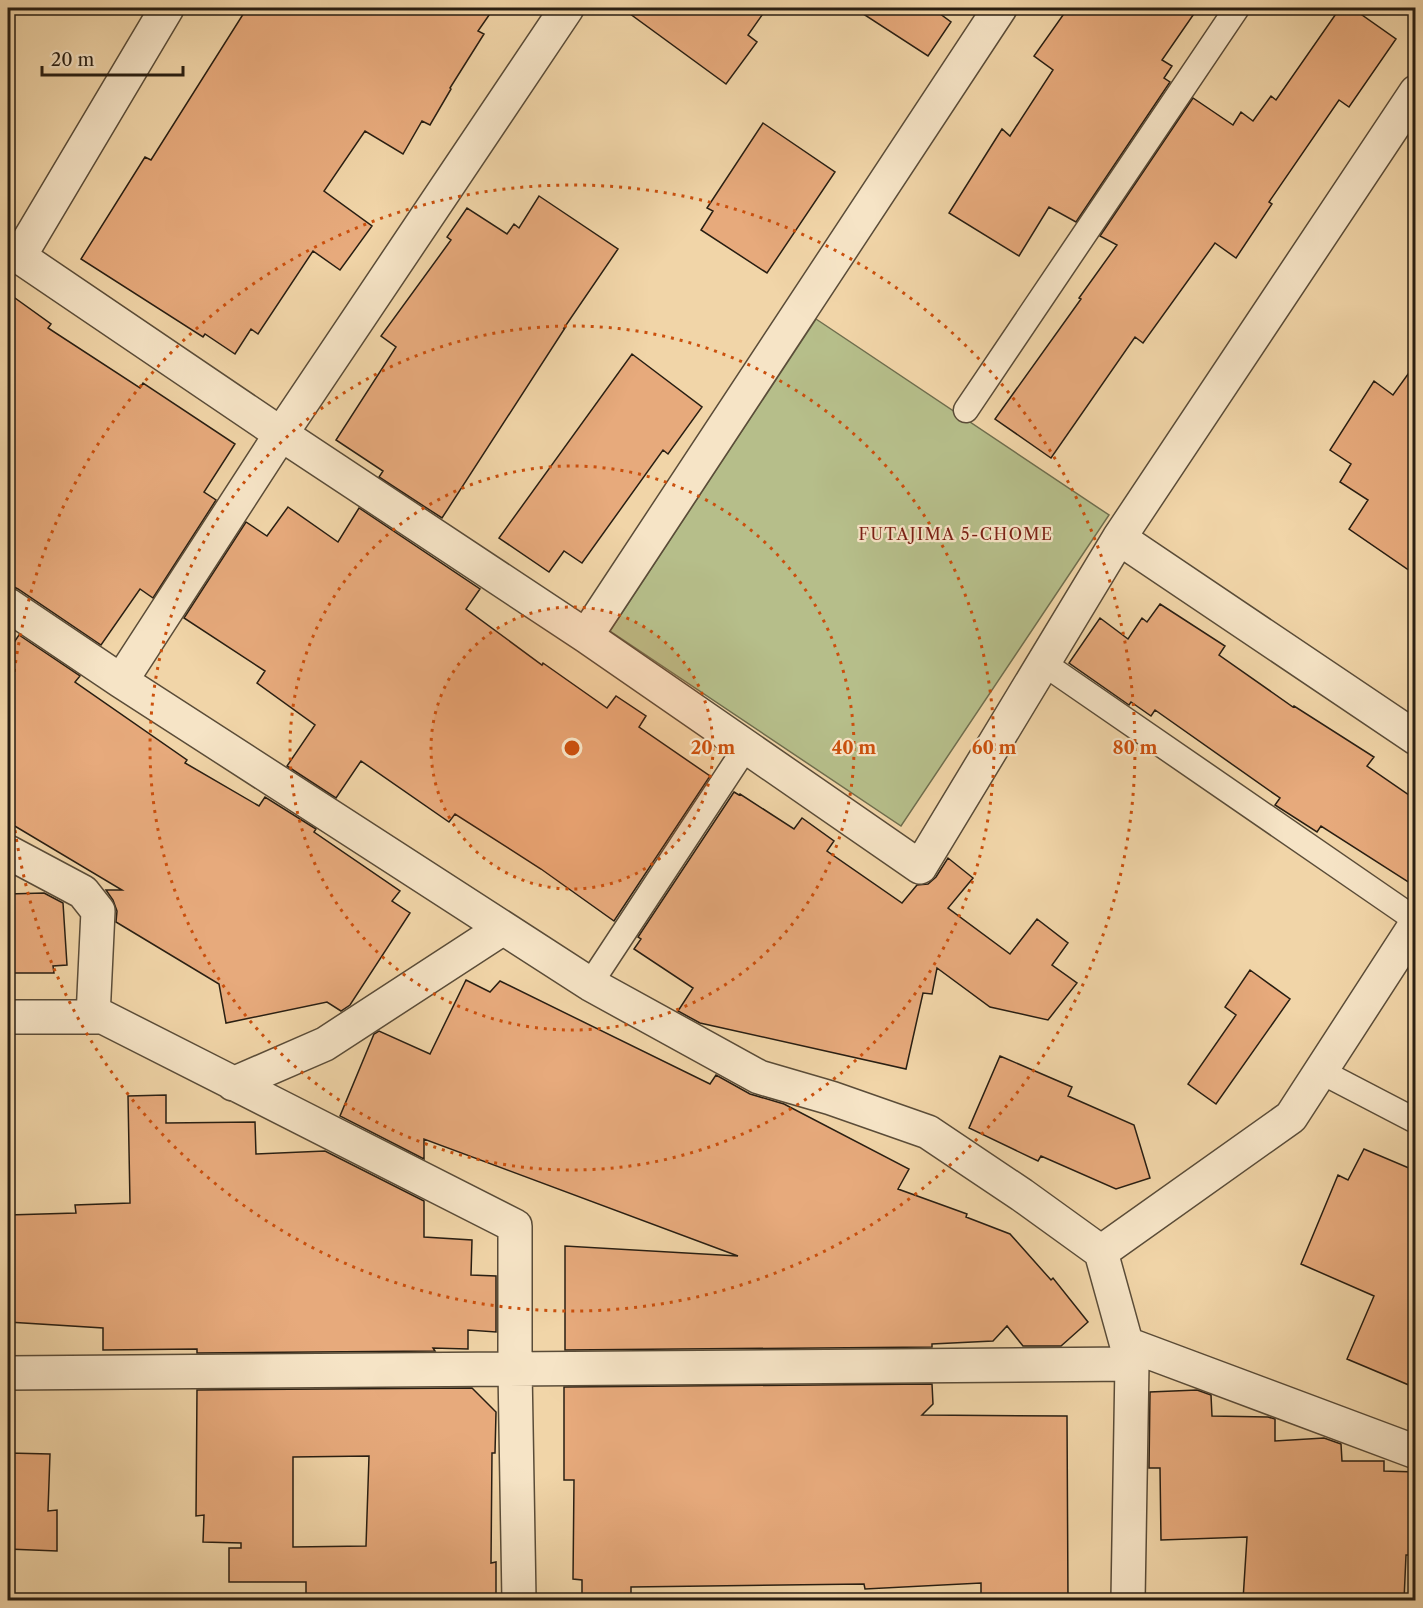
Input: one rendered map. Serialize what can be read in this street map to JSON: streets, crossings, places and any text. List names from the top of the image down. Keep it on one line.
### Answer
{"districts":["FUTAJIMA 5-CHOME"],"scale_bar":"20 m","rings":["20 m","40 m","60 m","80 m"]}
